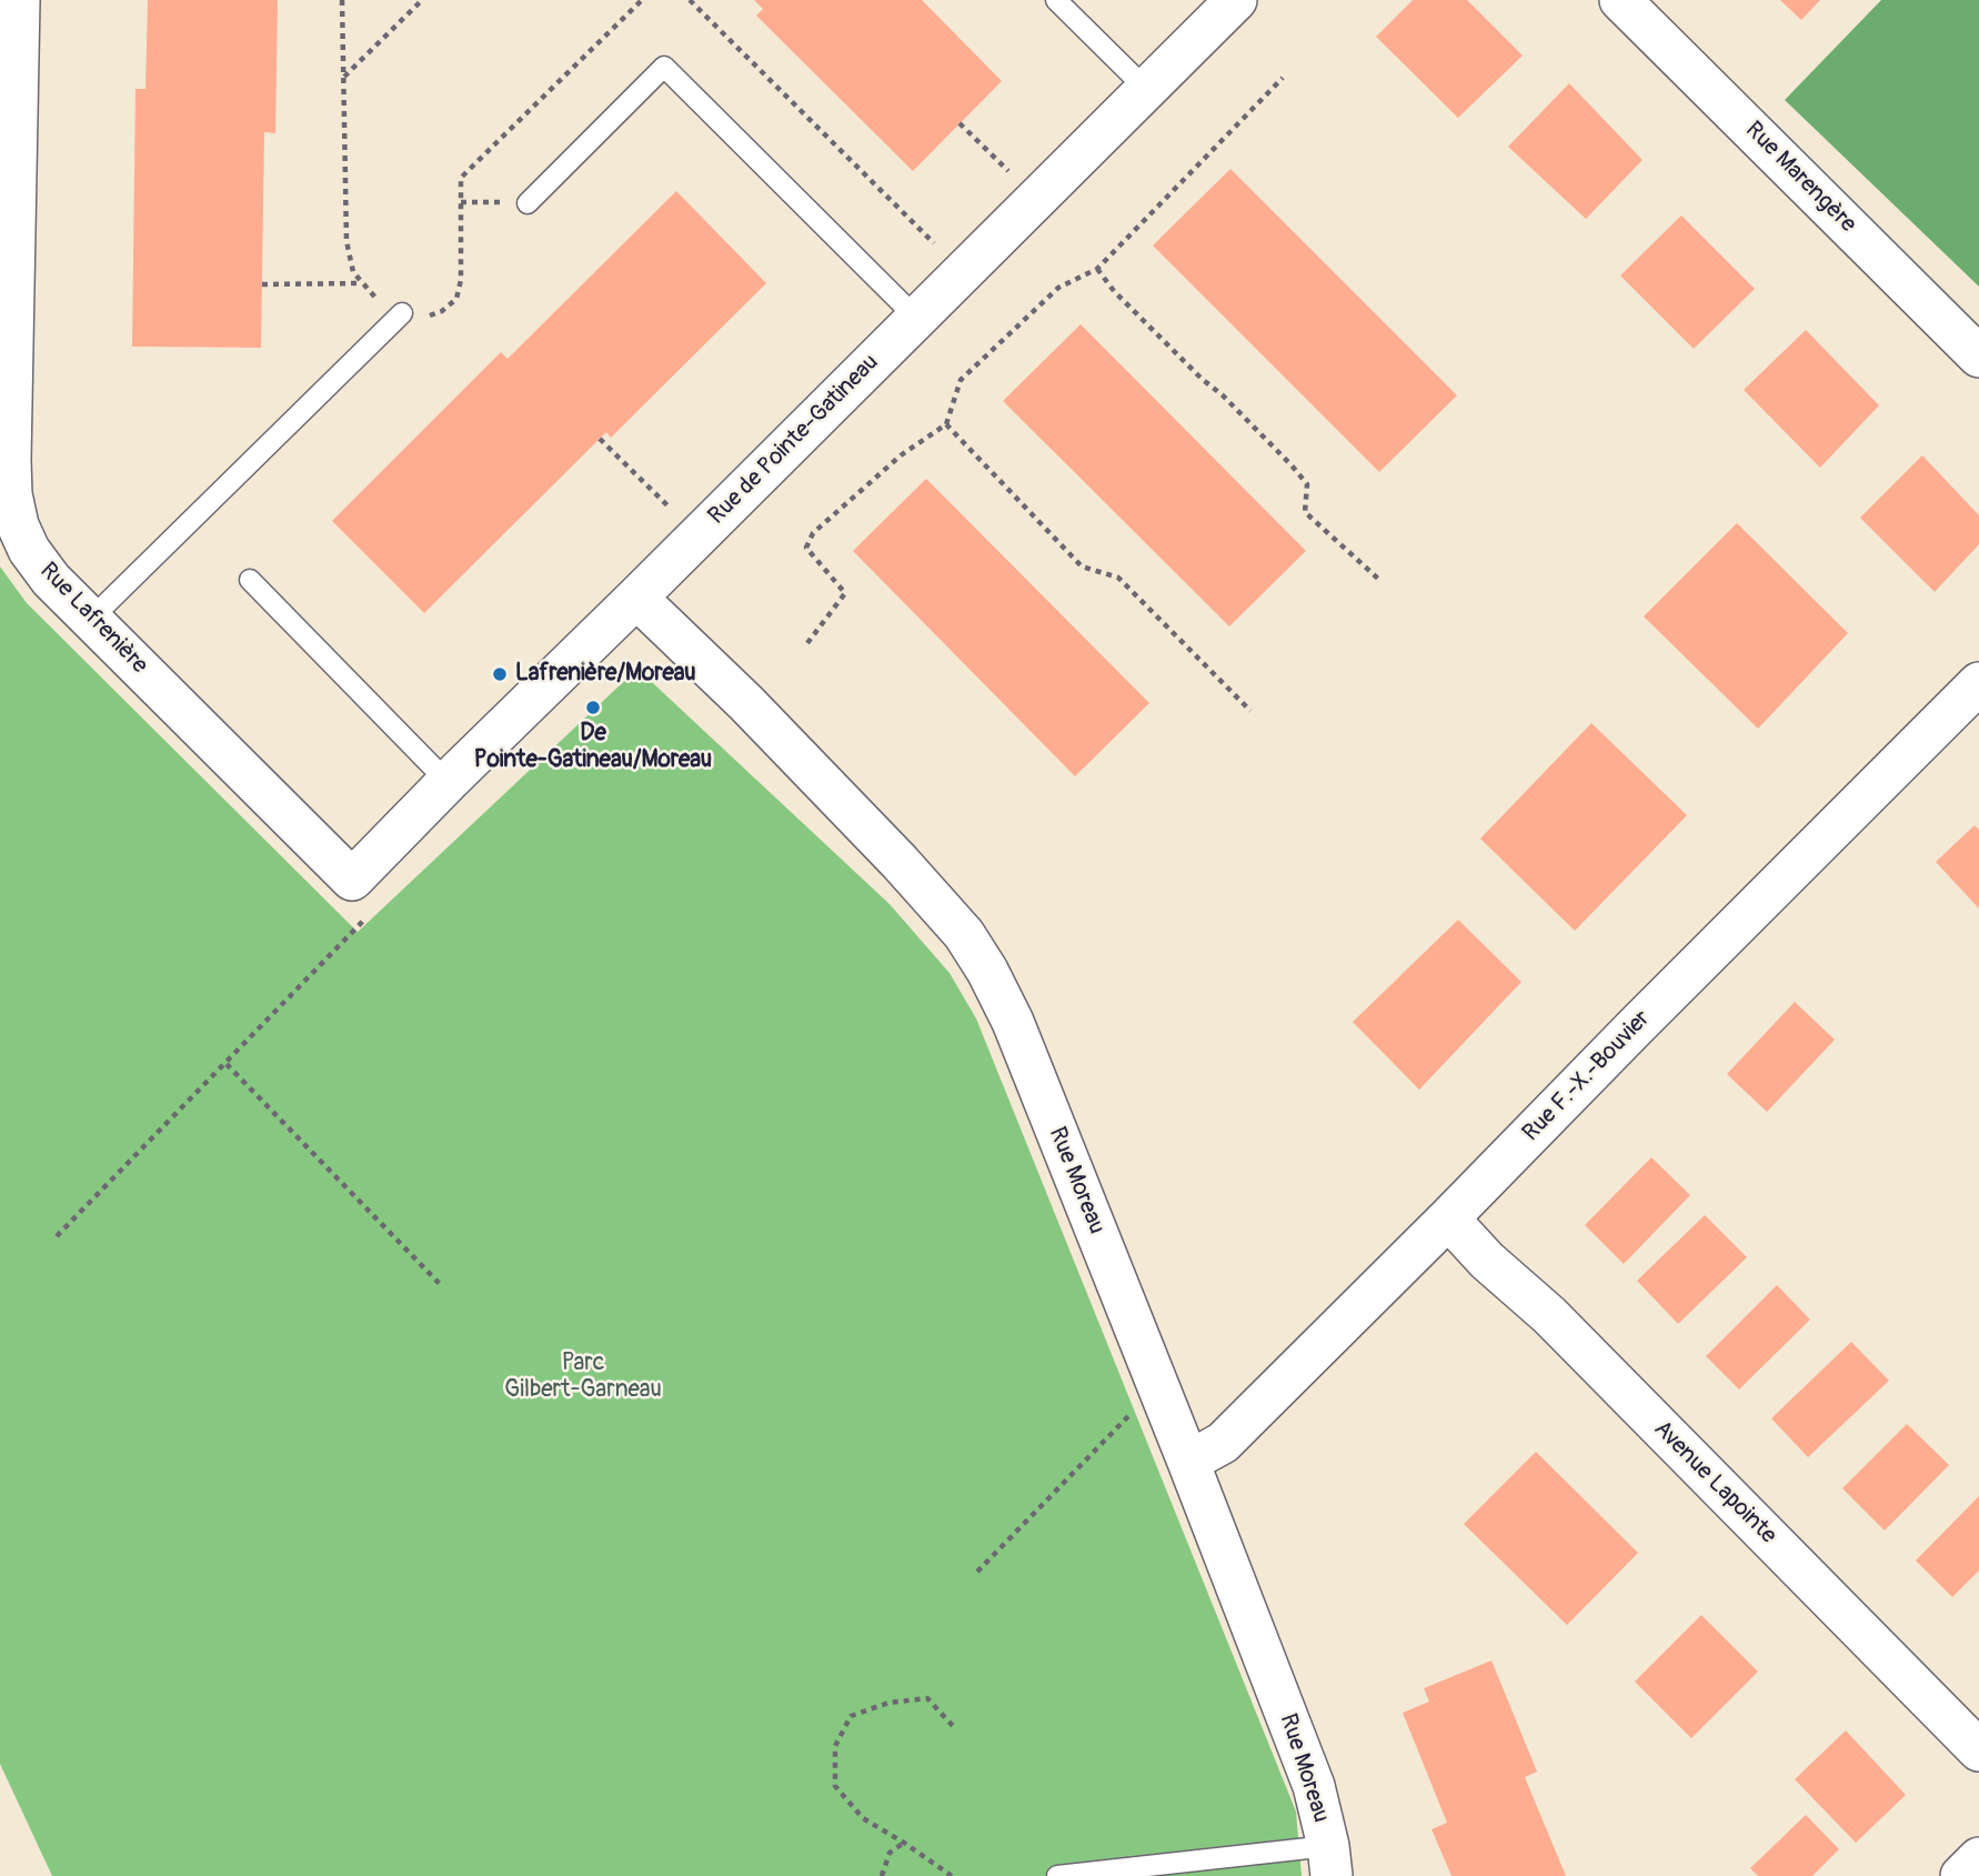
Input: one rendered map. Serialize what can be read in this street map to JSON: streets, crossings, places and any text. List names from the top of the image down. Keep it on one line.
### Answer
{"streets":{"street":["Rue Marengère","Rue de Pointe-Gatineau","Rue Lafrenière","Rue F.-X.-Bouvier","Rue Moreau","Avenue Lapointe"]},"crossings":[["Rue de Pointe-Gatineau","Rue Lafrenière"],["Rue de Pointe-Gatineau","Rue Moreau"],["Rue F.-X.-Bouvier","Rue Moreau"],["Rue F.-X.-Bouvier","Avenue Lapointe"]],"parks":["Parc Gilbert-Garneau"],"places":["Lafrenière/Moreau","De Pointe-Gatineau/Moreau"]}
